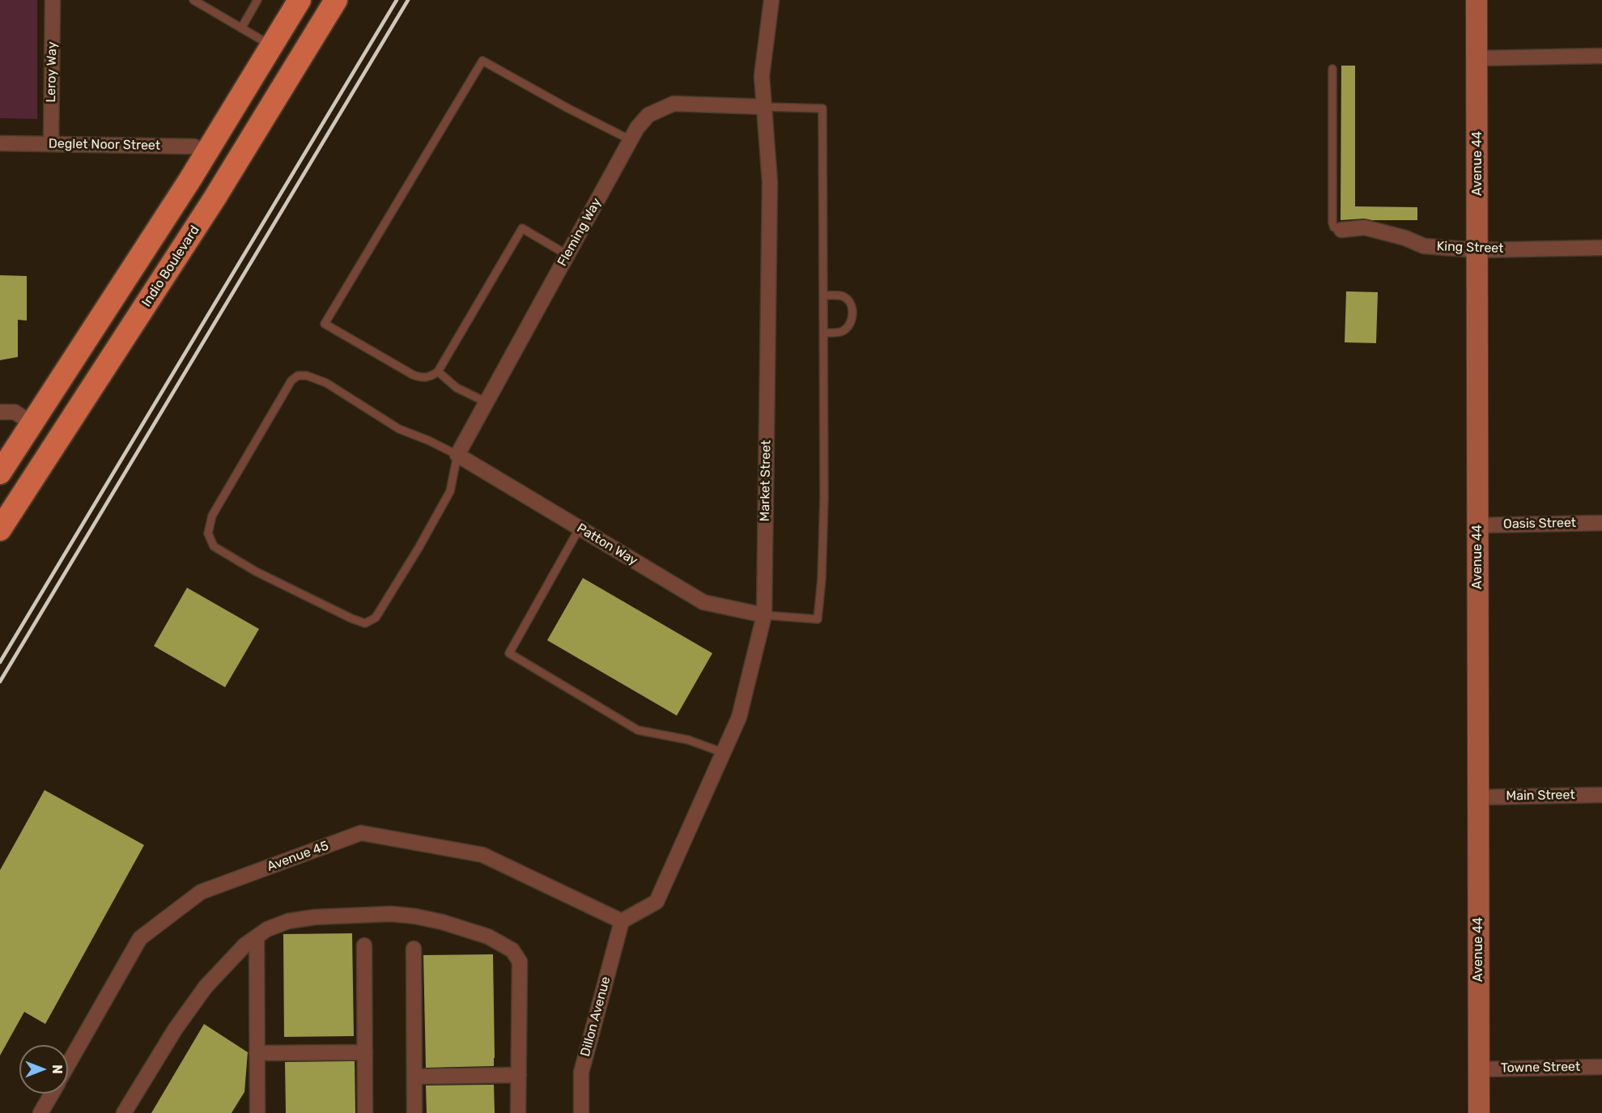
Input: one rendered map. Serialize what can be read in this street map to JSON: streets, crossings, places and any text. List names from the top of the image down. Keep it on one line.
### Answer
{"streets":{"main road":["Indio Boulevard"],"street":["Leroy Way","Deglet Noor Street","Avenue 44","Fleming Way","King Street","Market Street","Oasis Street","Patton Way","Main Street","Avenue 45","Dillon Avenue","Towne Street"]},"crossings":[["Leroy Way","Deglet Noor Street"],["Avenue 44","King Street"],["Avenue 44","Oasis Street"],["Avenue 44","Main Street"],["Avenue 44","Towne Street"],["Fleming Way","Market Street"],["Fleming Way","Patton Way"],["Market Street","Patton Way"],["Market Street","Avenue 45"],["Market Street","Dillon Avenue"],["Avenue 45","Dillon Avenue"]],"north":"right"}
